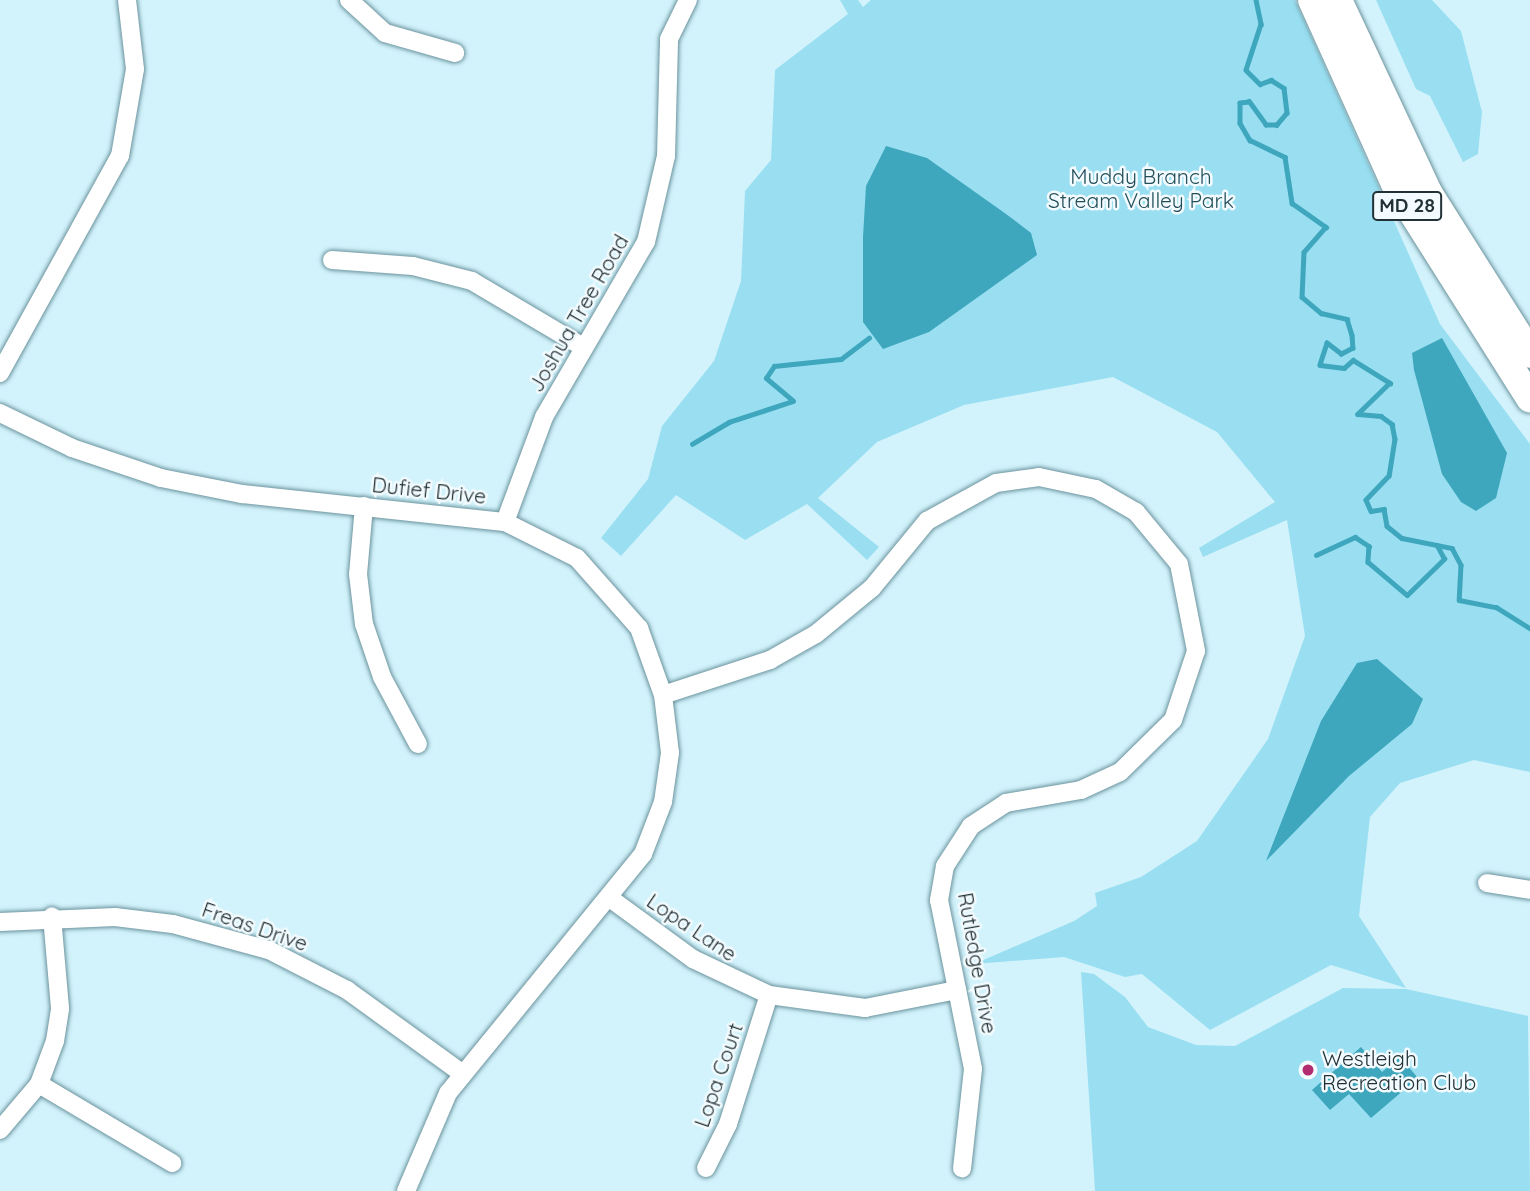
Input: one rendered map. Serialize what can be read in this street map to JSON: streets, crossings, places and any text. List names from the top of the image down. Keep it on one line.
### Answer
{"streets":{"main road":["MD 28"],"street":["Joshua Tree Road","Dufief Drive","Freas Drive","Lopa Lane","Rutledge Drive","Lopa Court"]},"crossings":[["Joshua Tree Road","Dufief Drive"],["Dufief Drive","Freas Drive"],["Dufief Drive","Lopa Lane"],["Dufief Drive","Rutledge Drive"],["Lopa Lane","Rutledge Drive"],["Lopa Lane","Lopa Court"]],"parks":["Muddy Branch Stream Valley Park"],"places":["Westleigh Recreation Club"]}
